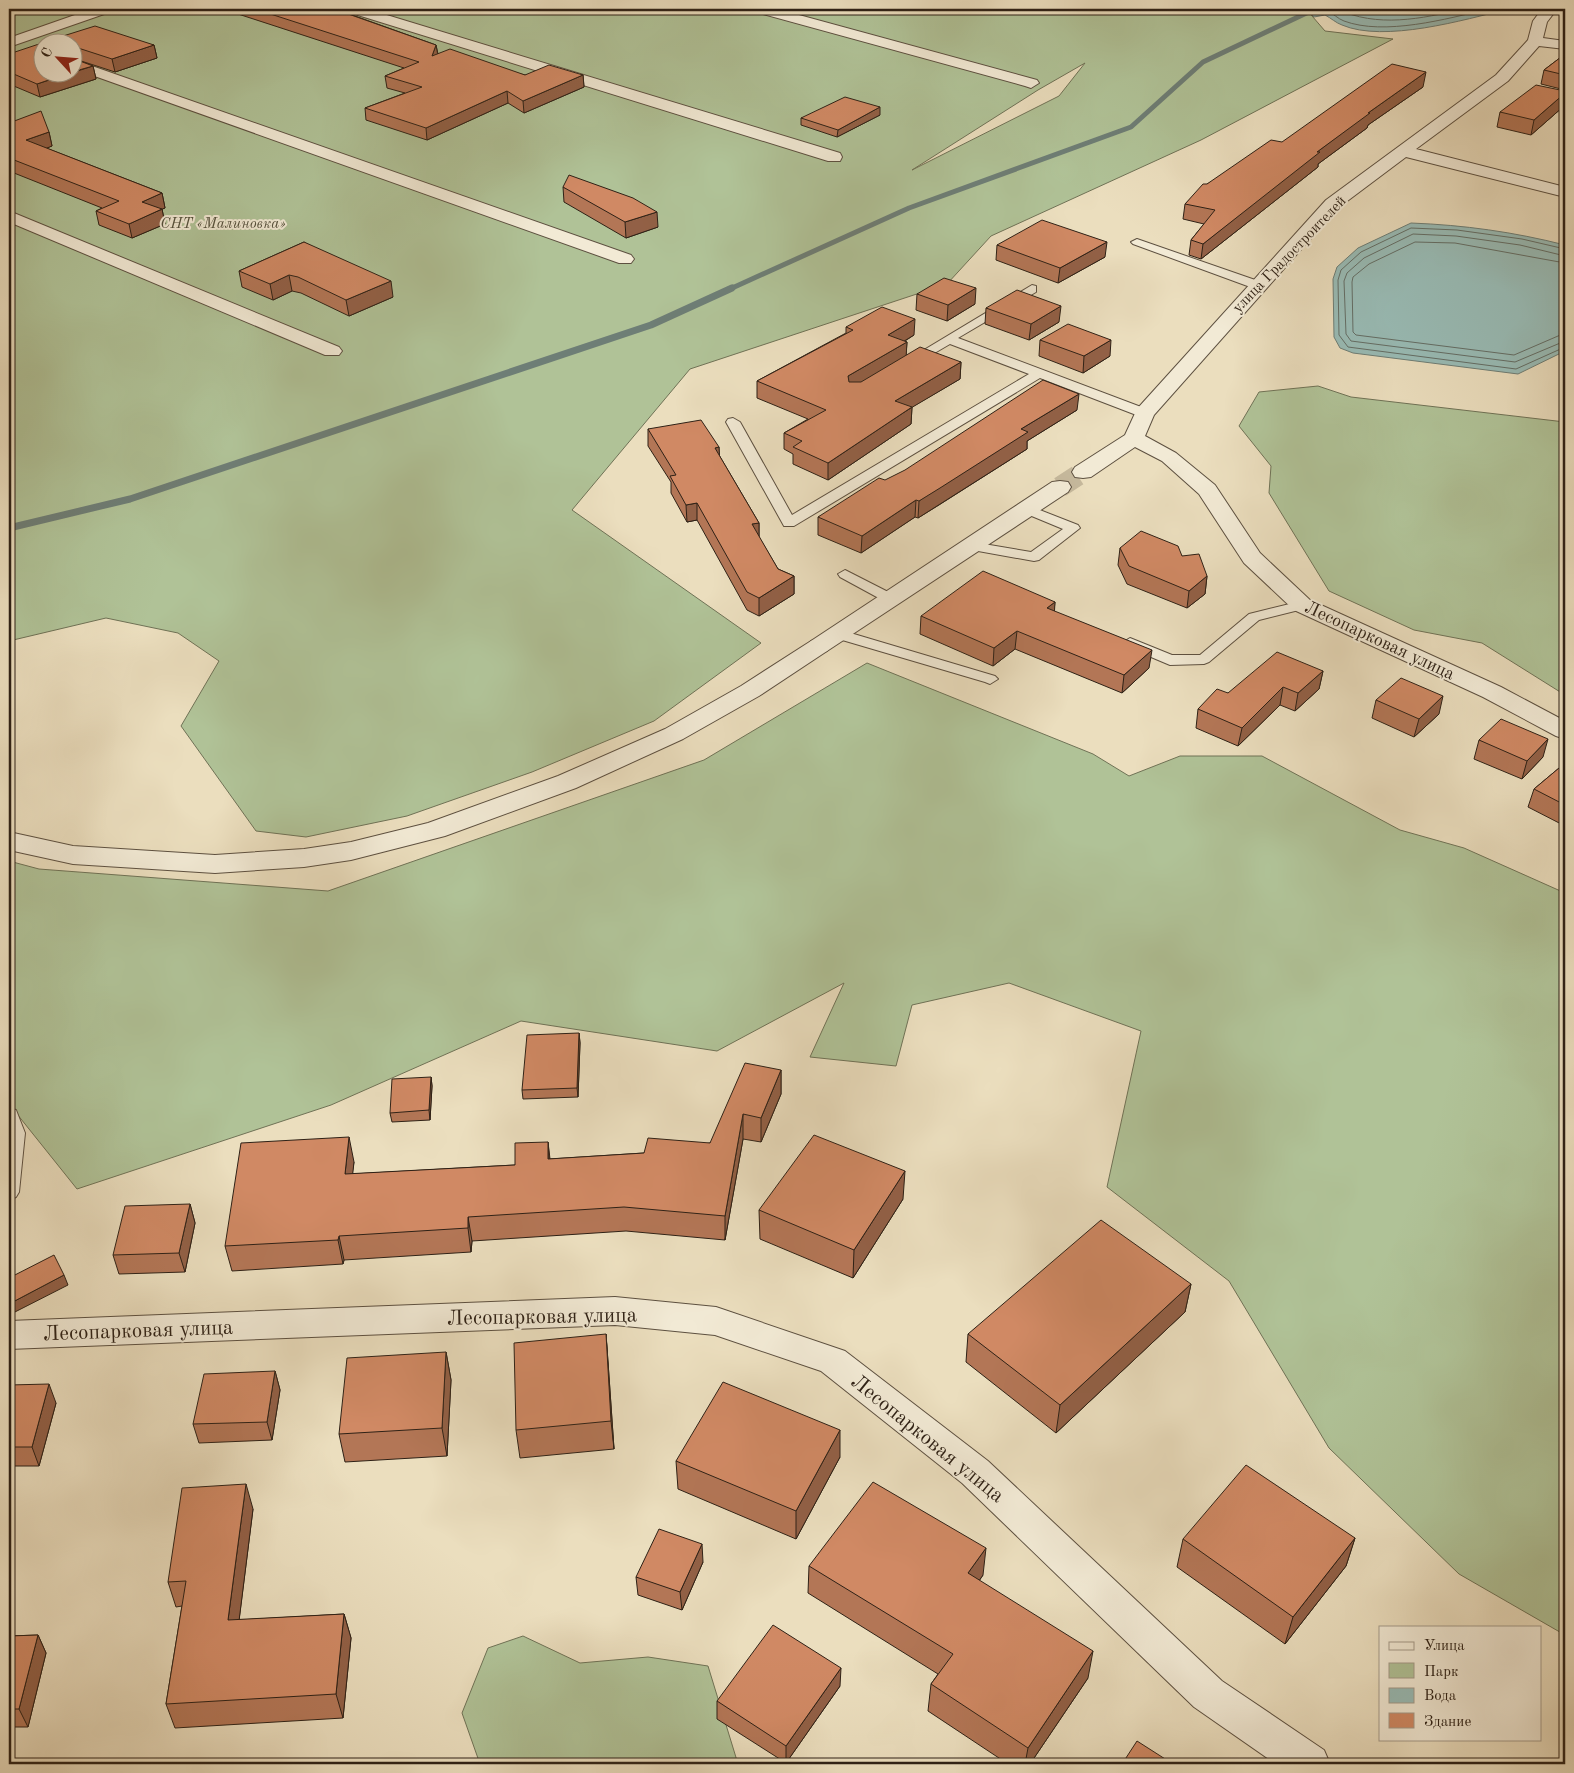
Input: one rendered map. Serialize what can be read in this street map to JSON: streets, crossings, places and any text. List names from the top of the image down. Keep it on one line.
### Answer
{"streets":{"street":["улица Градостроителей","Лесопарковая улица"]},"crossings":[["улица Градостроителей","Лесопарковая улица"]],"parks":["СНТ «Малиновка»"],"legend":["Улица","Парк","Вода","Здание"],"north":"top left"}
